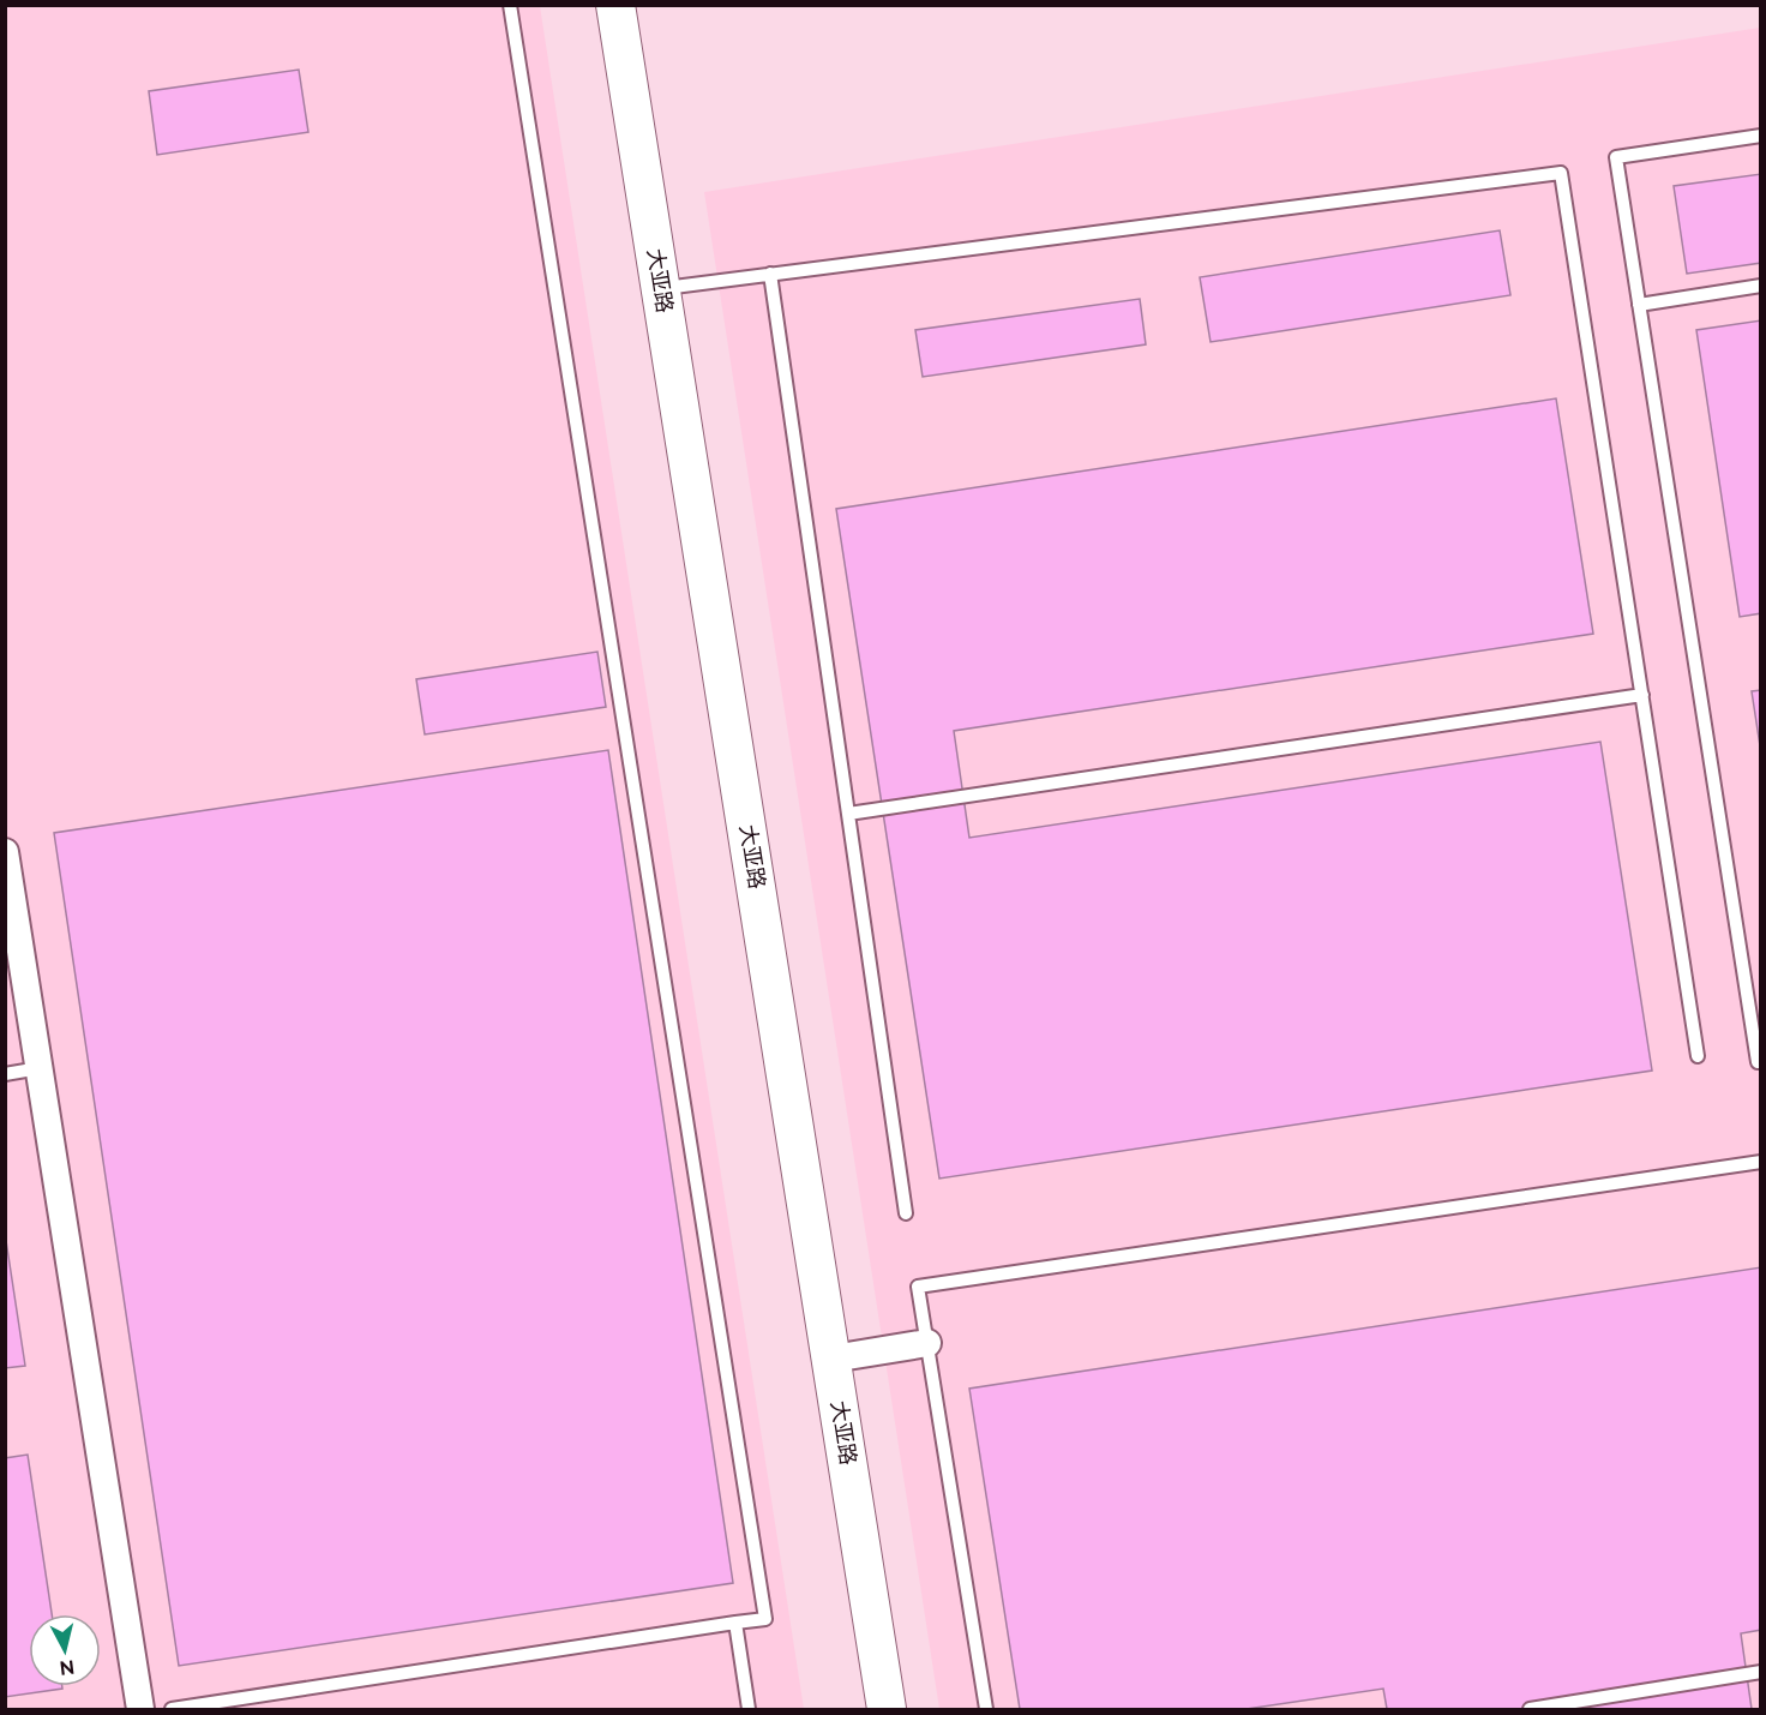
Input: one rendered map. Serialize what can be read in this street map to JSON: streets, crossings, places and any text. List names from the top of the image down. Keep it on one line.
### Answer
{"streets":{"street":["大亚路"]},"north":"bottom"}
